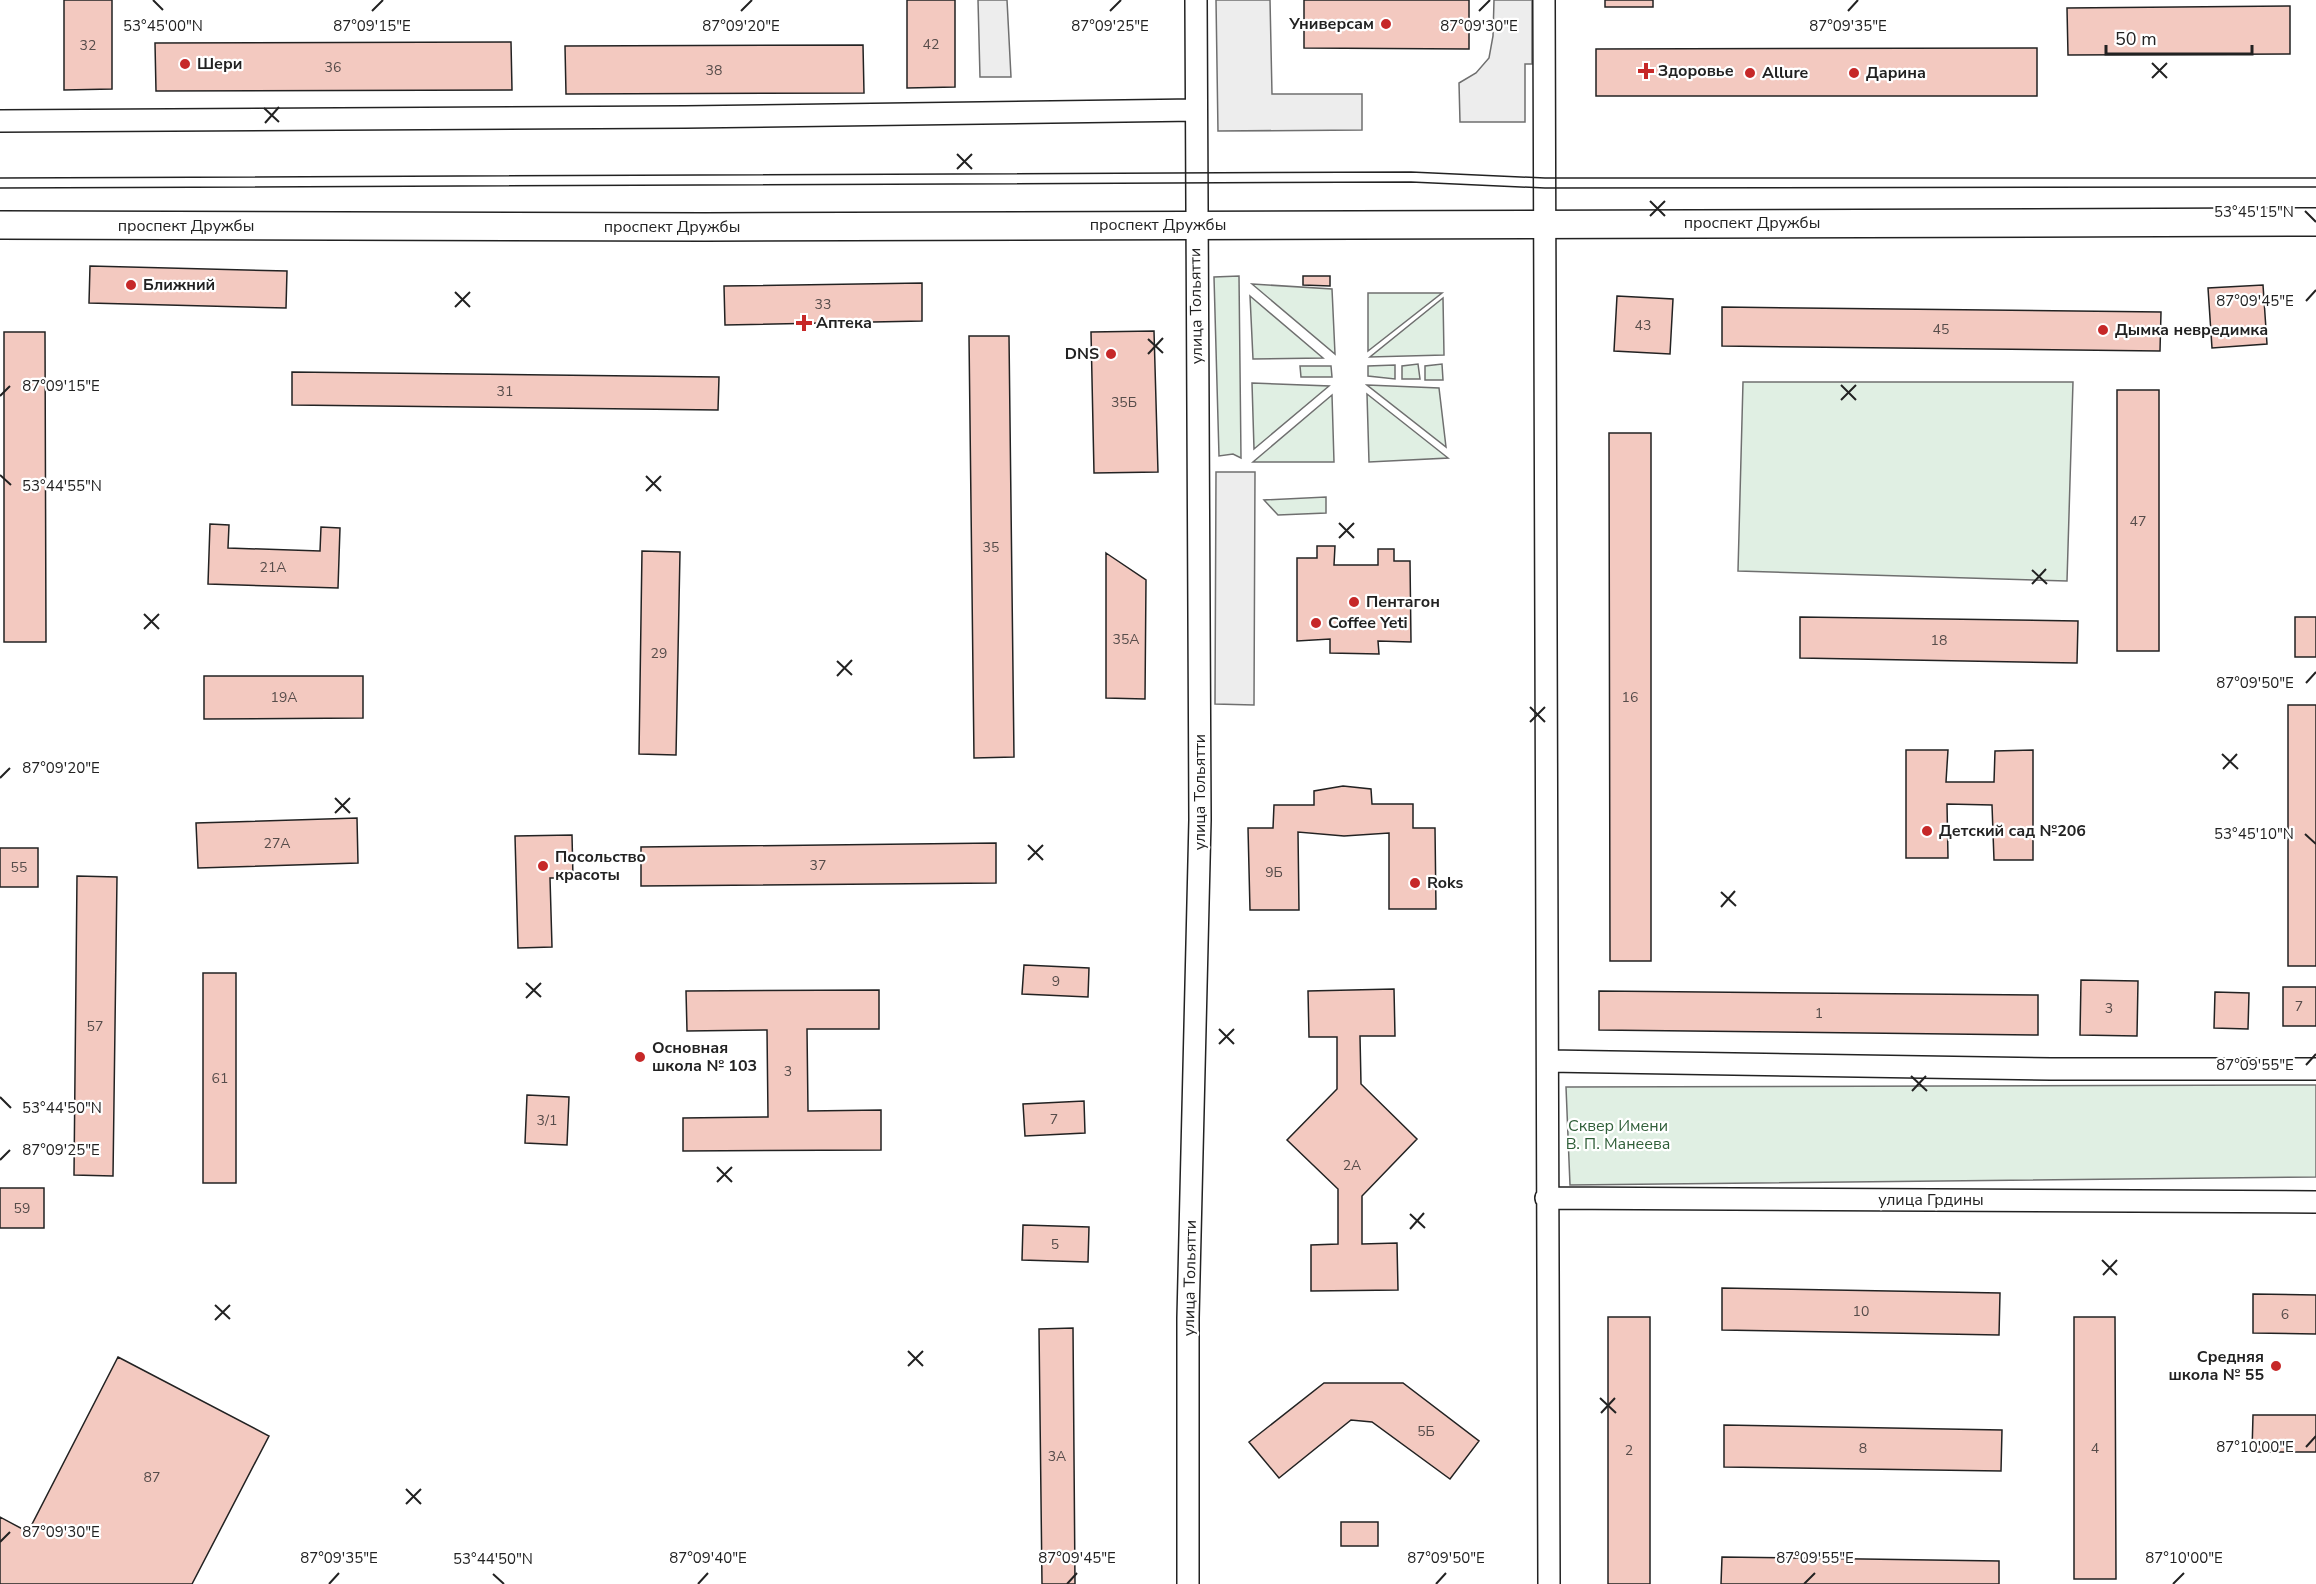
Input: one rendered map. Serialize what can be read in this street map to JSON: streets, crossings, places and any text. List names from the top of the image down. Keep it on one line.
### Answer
{"streets":{"main road":["проспект Дружбы"],"street":["улица Тольятти","улица Грдины"]},"crossings":[["проспект Дружбы","улица Тольятти"]],"parks":["Сквер Имени В. П. Манеева"],"places":{"other":["Универсам","Шери","Allure","Дарина","Ближний","Дымка невредимка","DNS","Пентагон","Coffee Yeti","Детский сад №206","Посольство красоты","Roks","Основная школа № 103","Средняя школа № 55"],"health":["Здоровье","Аптека"]},"house_numbers":["42","32","36","38","33","43","45","31","35Б","47","35","21А","35А","18","29","19А","16","27А","37","55","9Б","9","7","3","1","57","3","61","7","3/1","2А","59","5","10","6","5Б","8","4","2","3А","87"],"scale_bar":"50 m","coordinates":["53°45'00\"N","87°09'15\"E","87°09'20\"E","87°09'25\"E","87°09'30\"E","87°09'35\"E","53°45'15\"N","87°09'45\"E","53°44'55\"N","87°09'50\"E","53°45'10\"N","87°09'55\"E","53°44'50\"N","87°10'00\"E","87°09'40\"E"]}
